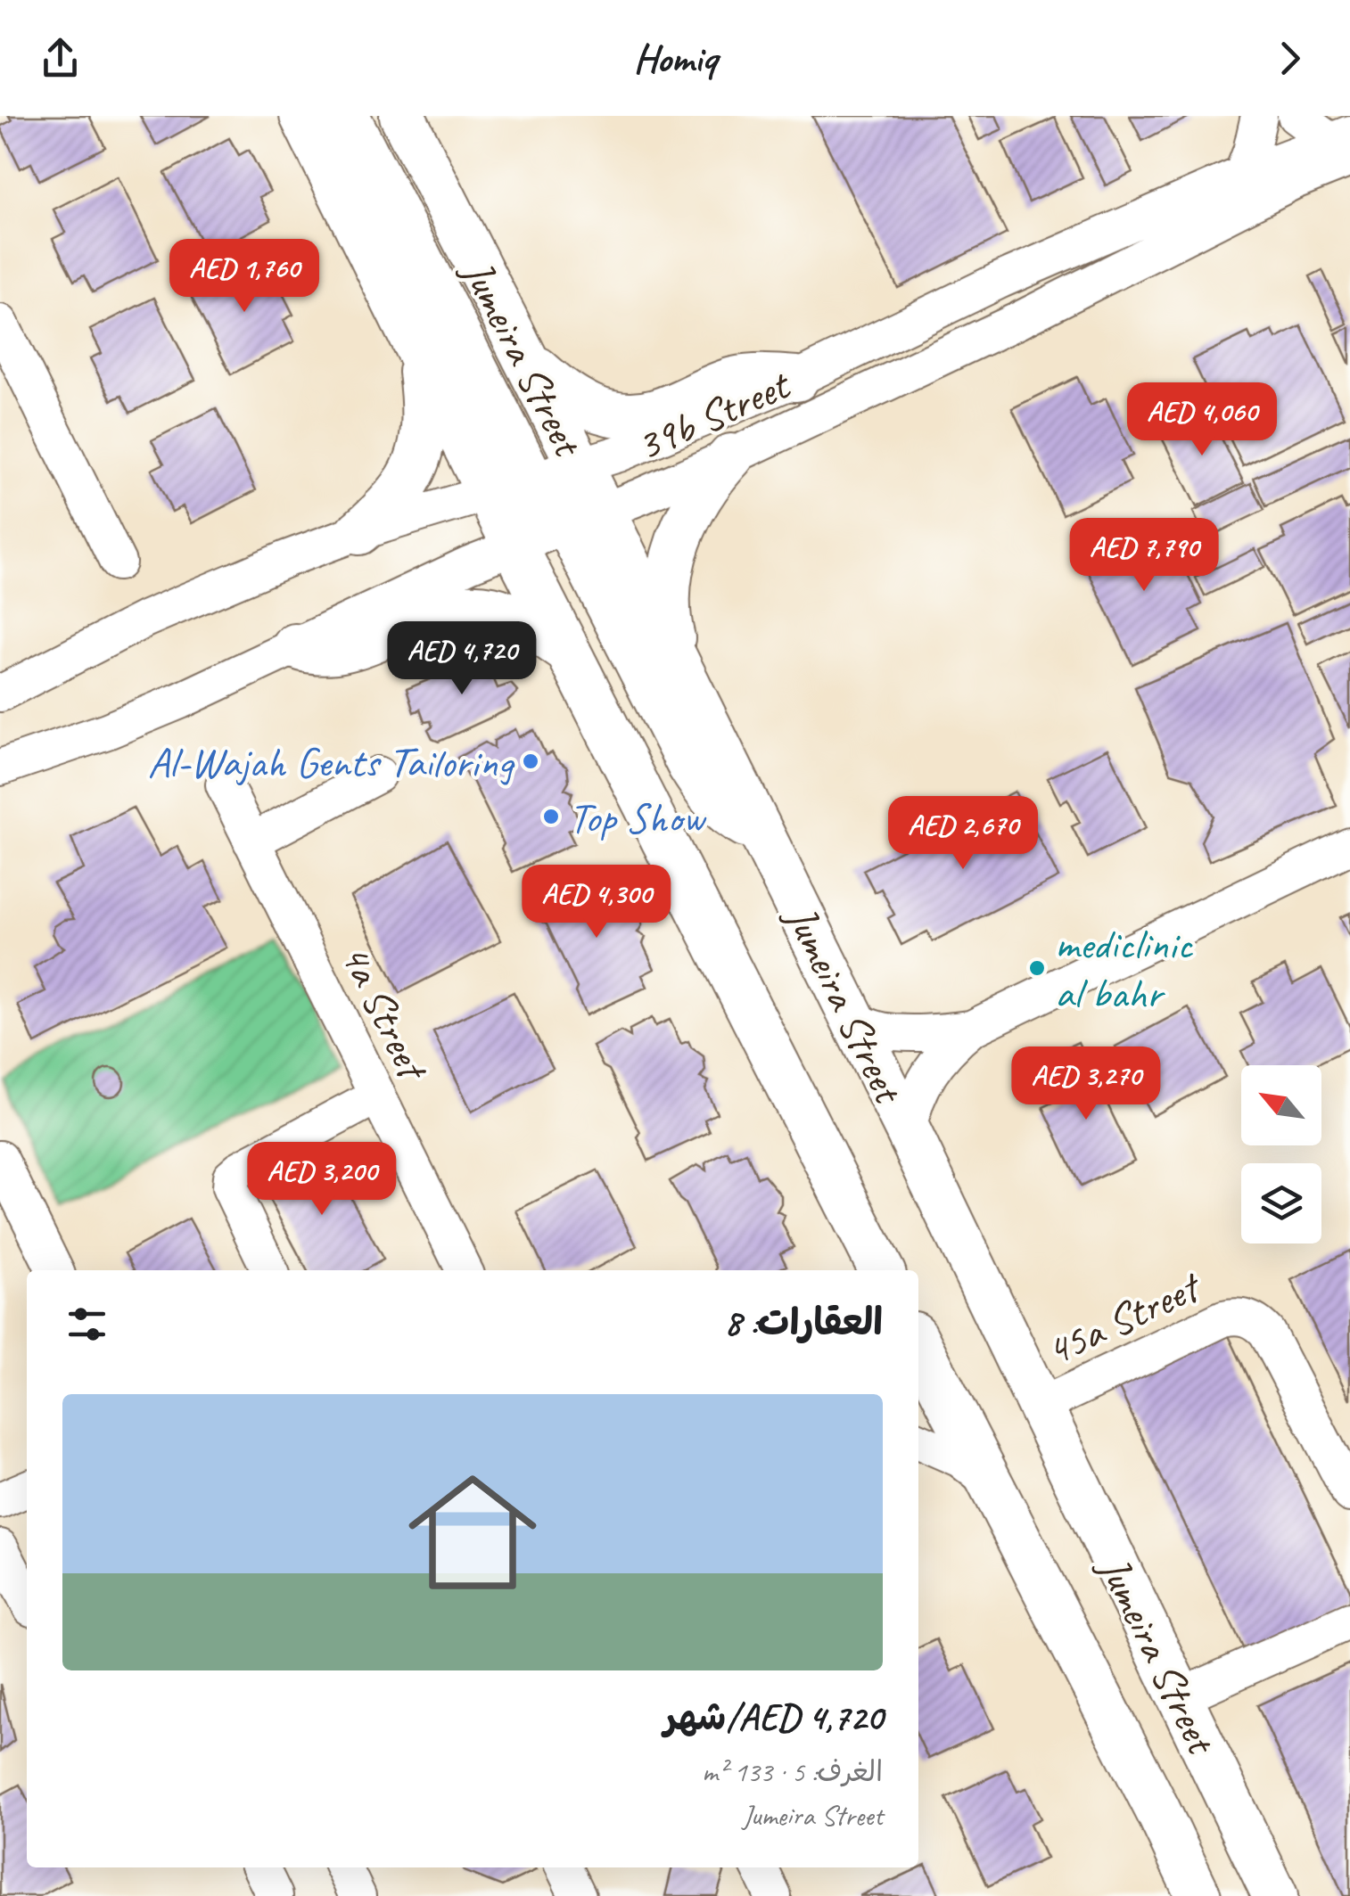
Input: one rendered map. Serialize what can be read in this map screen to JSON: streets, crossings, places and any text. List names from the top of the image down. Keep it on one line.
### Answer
{"streets":{"main road":["Jumeira Street"],"street":["39b Street","4a Street","45a Street"]},"crossings":[["Jumeira Street","39b Street"],["Jumeira Street","45a Street"]],"places":["Al-Wajah Gents Tailoring","Top Show","mediclinic al bahr"],"north":"top left","page":{"header":"Homiq","price":["AED 1,760","AED 4,060","AED 7,790","AED 4,720","AED 2,670","AED 4,300","AED 3,270","AED 3,200"],"heading":"العقارات: 8","list":[{"name":"AED 4,720/شهر","note":"الغرف: 5 · 133 m² · Jumeira Street"}]}}
